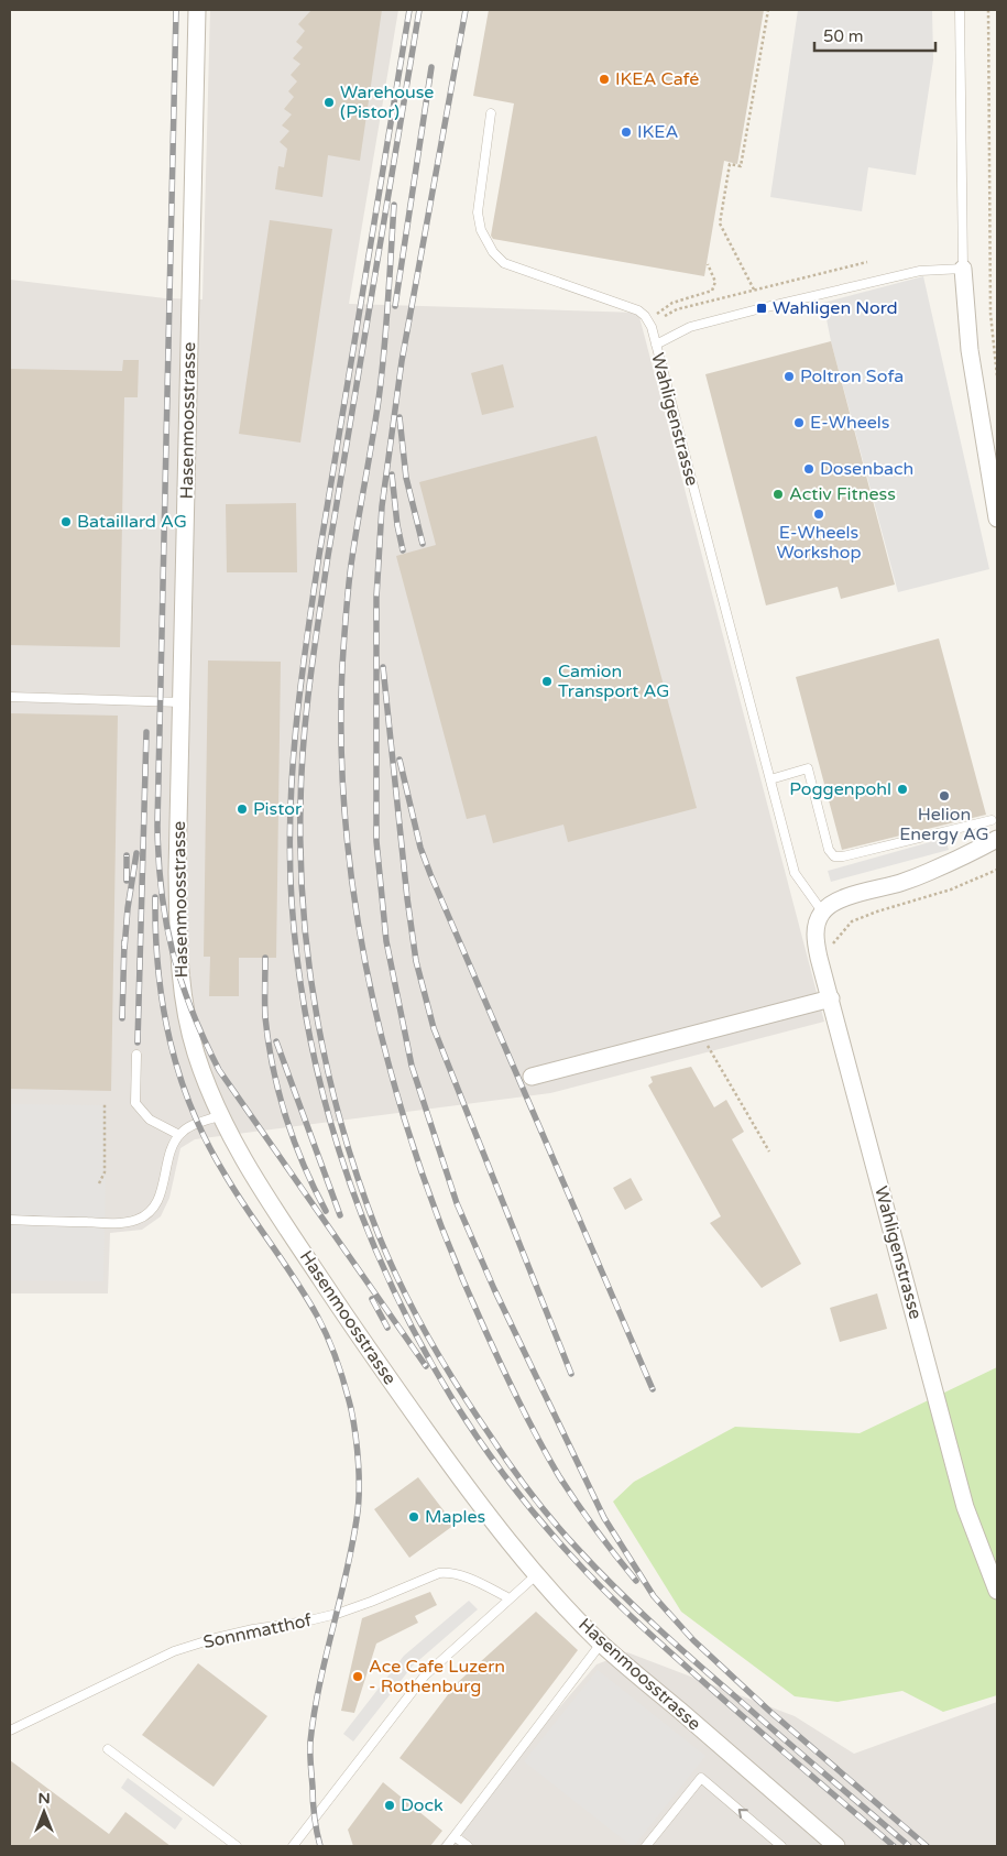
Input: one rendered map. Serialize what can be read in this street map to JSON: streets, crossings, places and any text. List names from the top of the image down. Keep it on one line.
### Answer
{"streets":{"street":["Wahligenstrasse","Hasenmoosstrasse"],"lane":["Sonnmatthof"]},"places":{"other":["IKEA Café","Warehouse (Pistor)","IKEA","Poltron Sofa","E-Wheels","Dosenbach","Activ Fitness","E-Wheels Workshop","Bataillard AG","Camion Transport AG","Poggenpohl","Helion Energy AG","Pistor","Maples","Ace Cafe Luzern - Rothenburg","Dock"],"transit":["Wahligen Nord"]},"scale_bar":"50 m","north":"top"}
